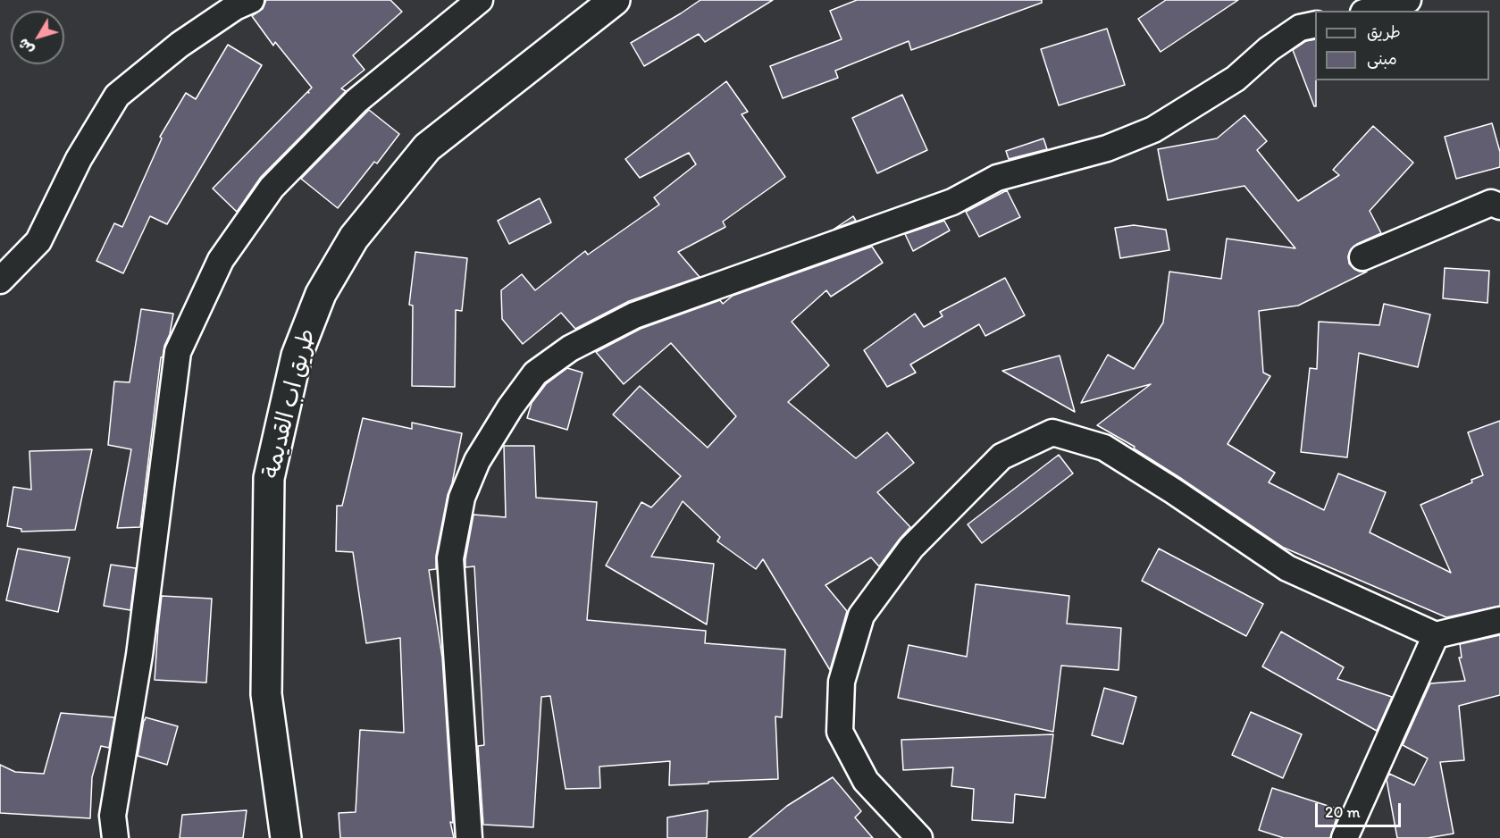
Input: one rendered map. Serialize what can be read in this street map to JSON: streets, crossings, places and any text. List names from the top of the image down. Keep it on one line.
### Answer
{"streets":{"street":["طريق اب القديمة"]},"legend":["طريق","مبنى"],"scale_bar":"20 m","north":"bottom left"}
